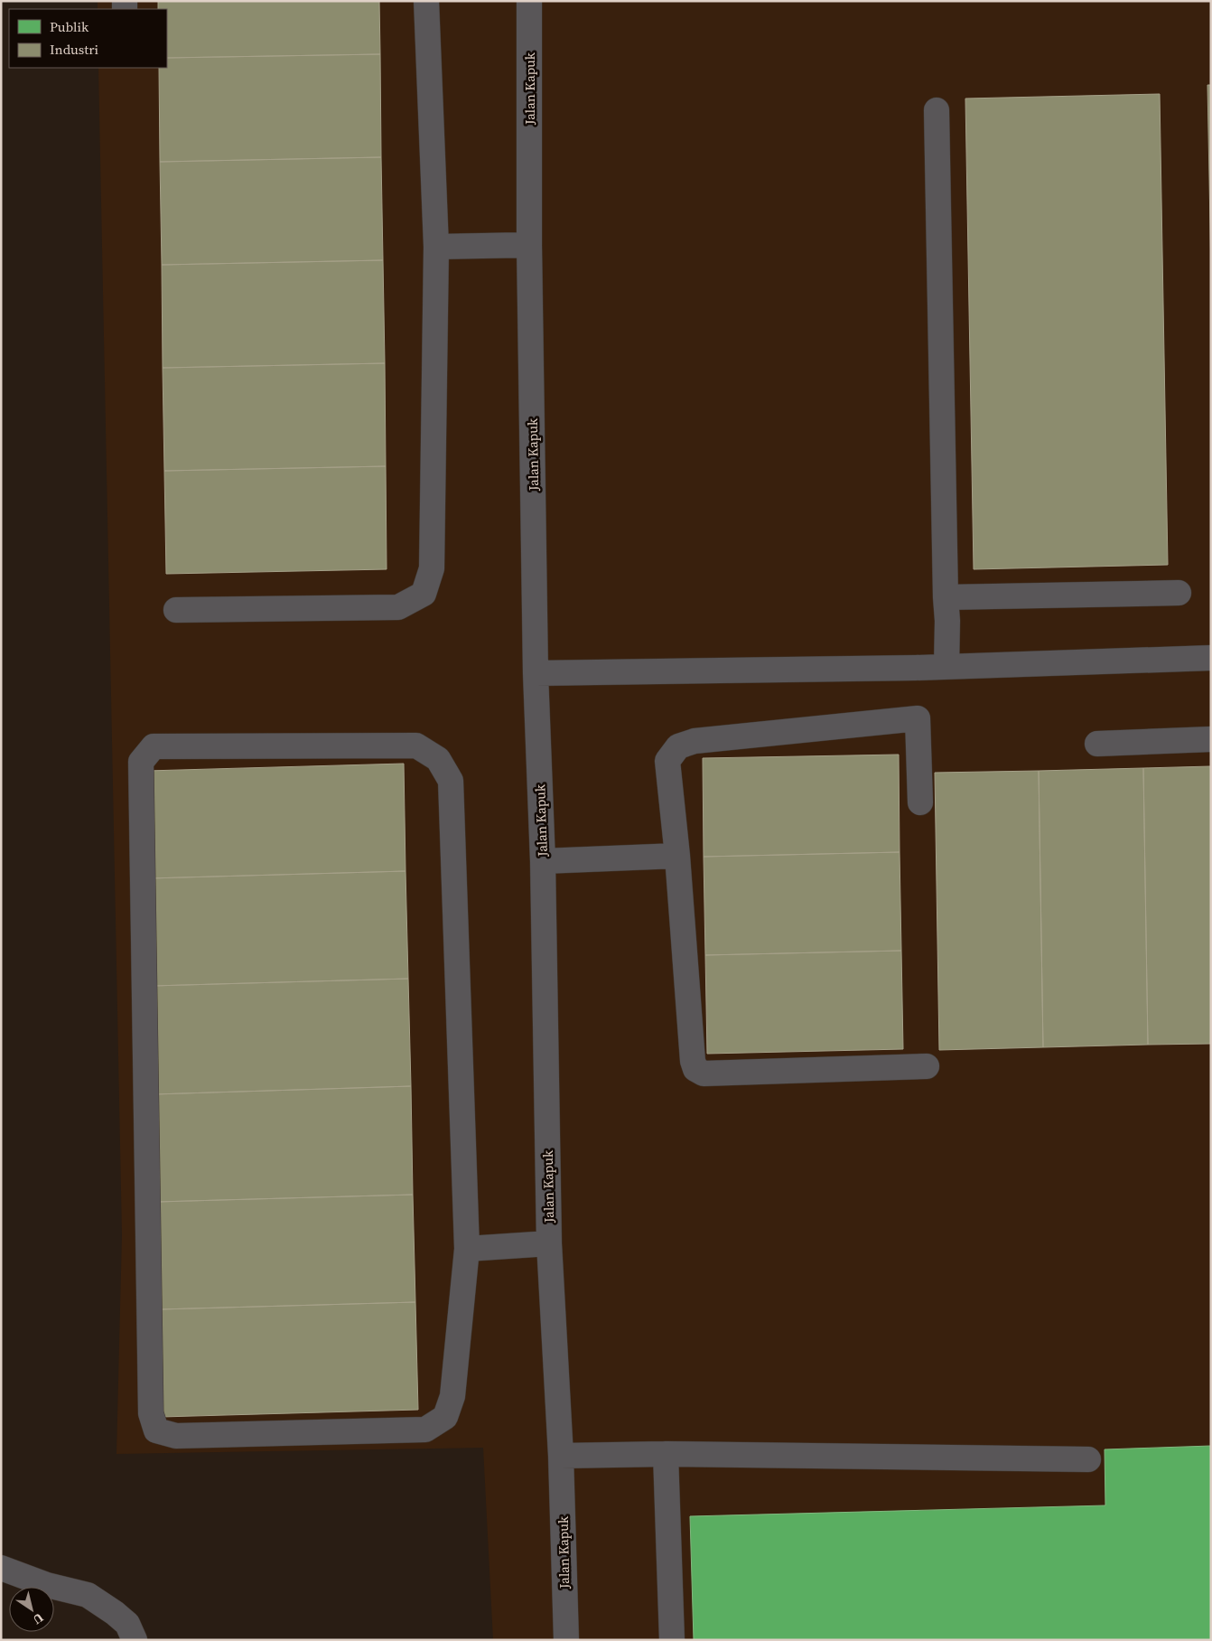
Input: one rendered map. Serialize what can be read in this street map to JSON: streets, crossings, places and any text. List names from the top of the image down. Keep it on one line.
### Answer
{"streets":{"street":["Jalan Kapuk"]},"legend":["Publik","Industri"],"north":"bottom right"}
